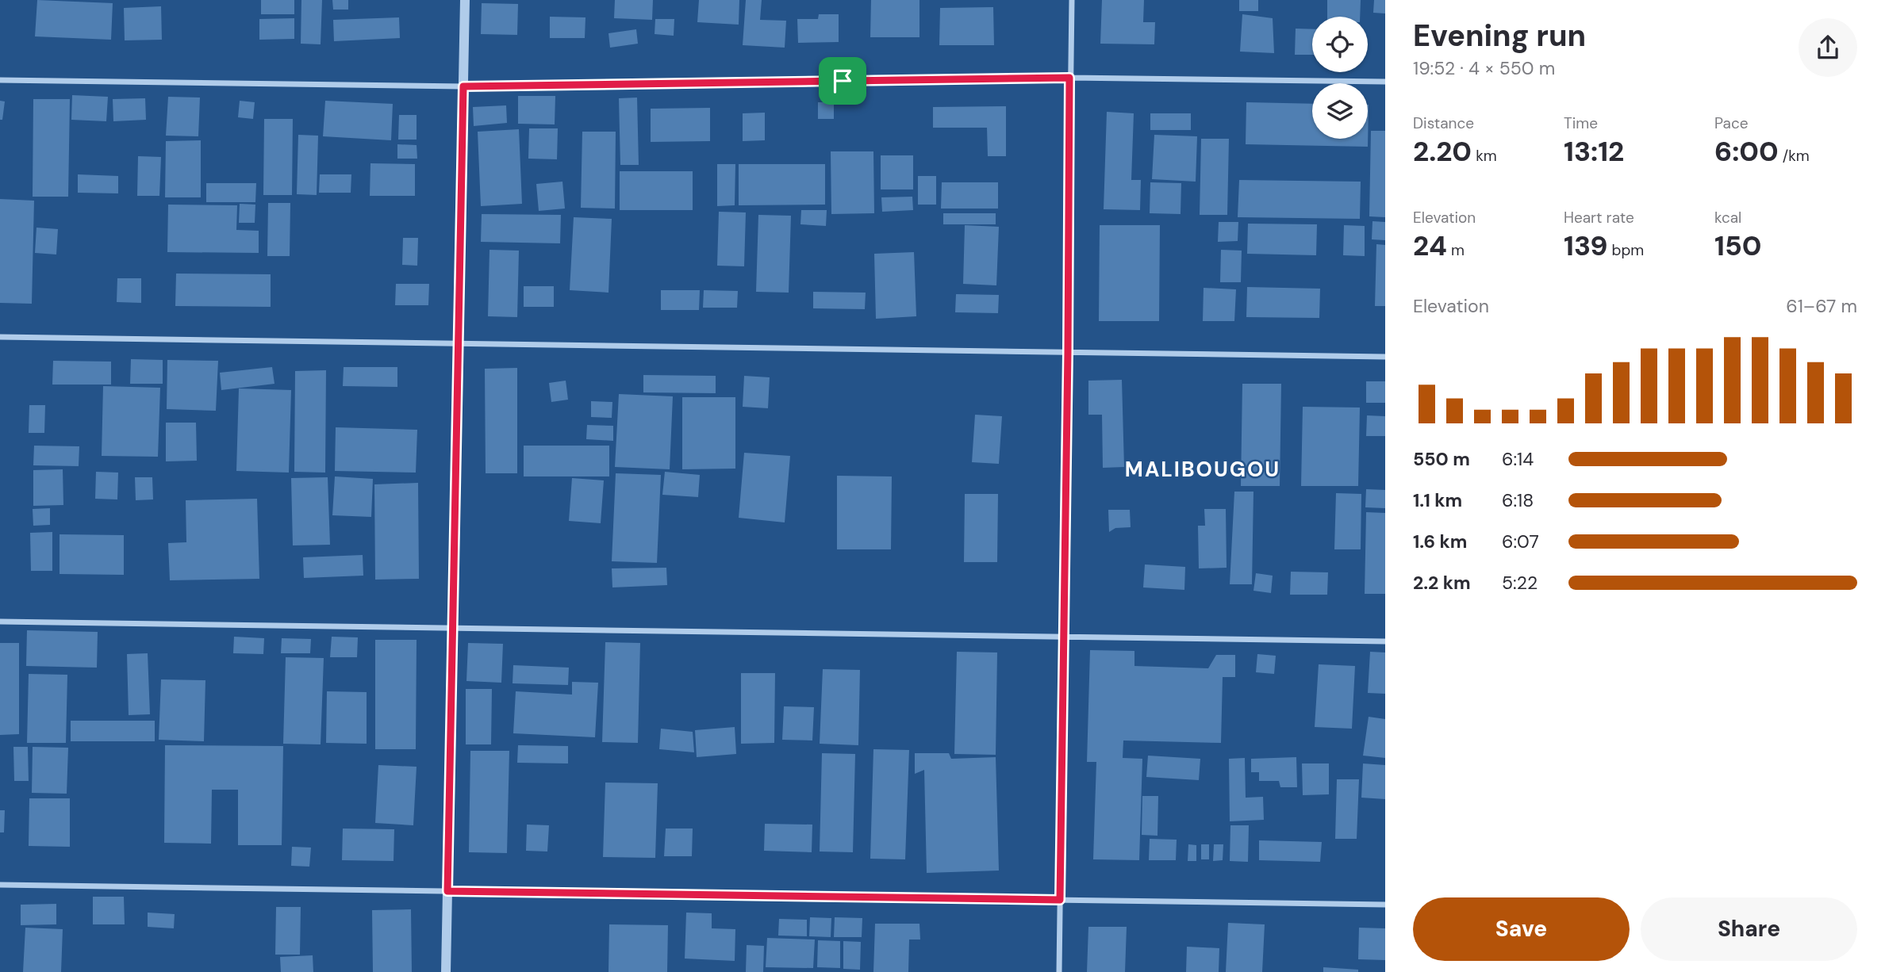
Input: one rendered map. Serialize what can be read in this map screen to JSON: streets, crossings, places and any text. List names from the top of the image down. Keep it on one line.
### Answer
{"districts":["MALIBOUGOU"],"page":{"heading":["Evening run","19:52 · 4 × 550 m"],"stats":[["Distance","2.20 km"],["Time","13:12"],["Pace","6:00 /km"],["Elevation","24 m"],["Heart rate","139 bpm"],["kcal","150"]],"chart":["Elevation","61–67 m"],"list":[{"name":"550 m","note":"6:14"},{"name":"1.1 km","note":"6:18"},{"name":"1.6 km","note":"6:07"},{"name":"2.2 km","note":"5:22"}],"buttons":["Save","Share"]}}
